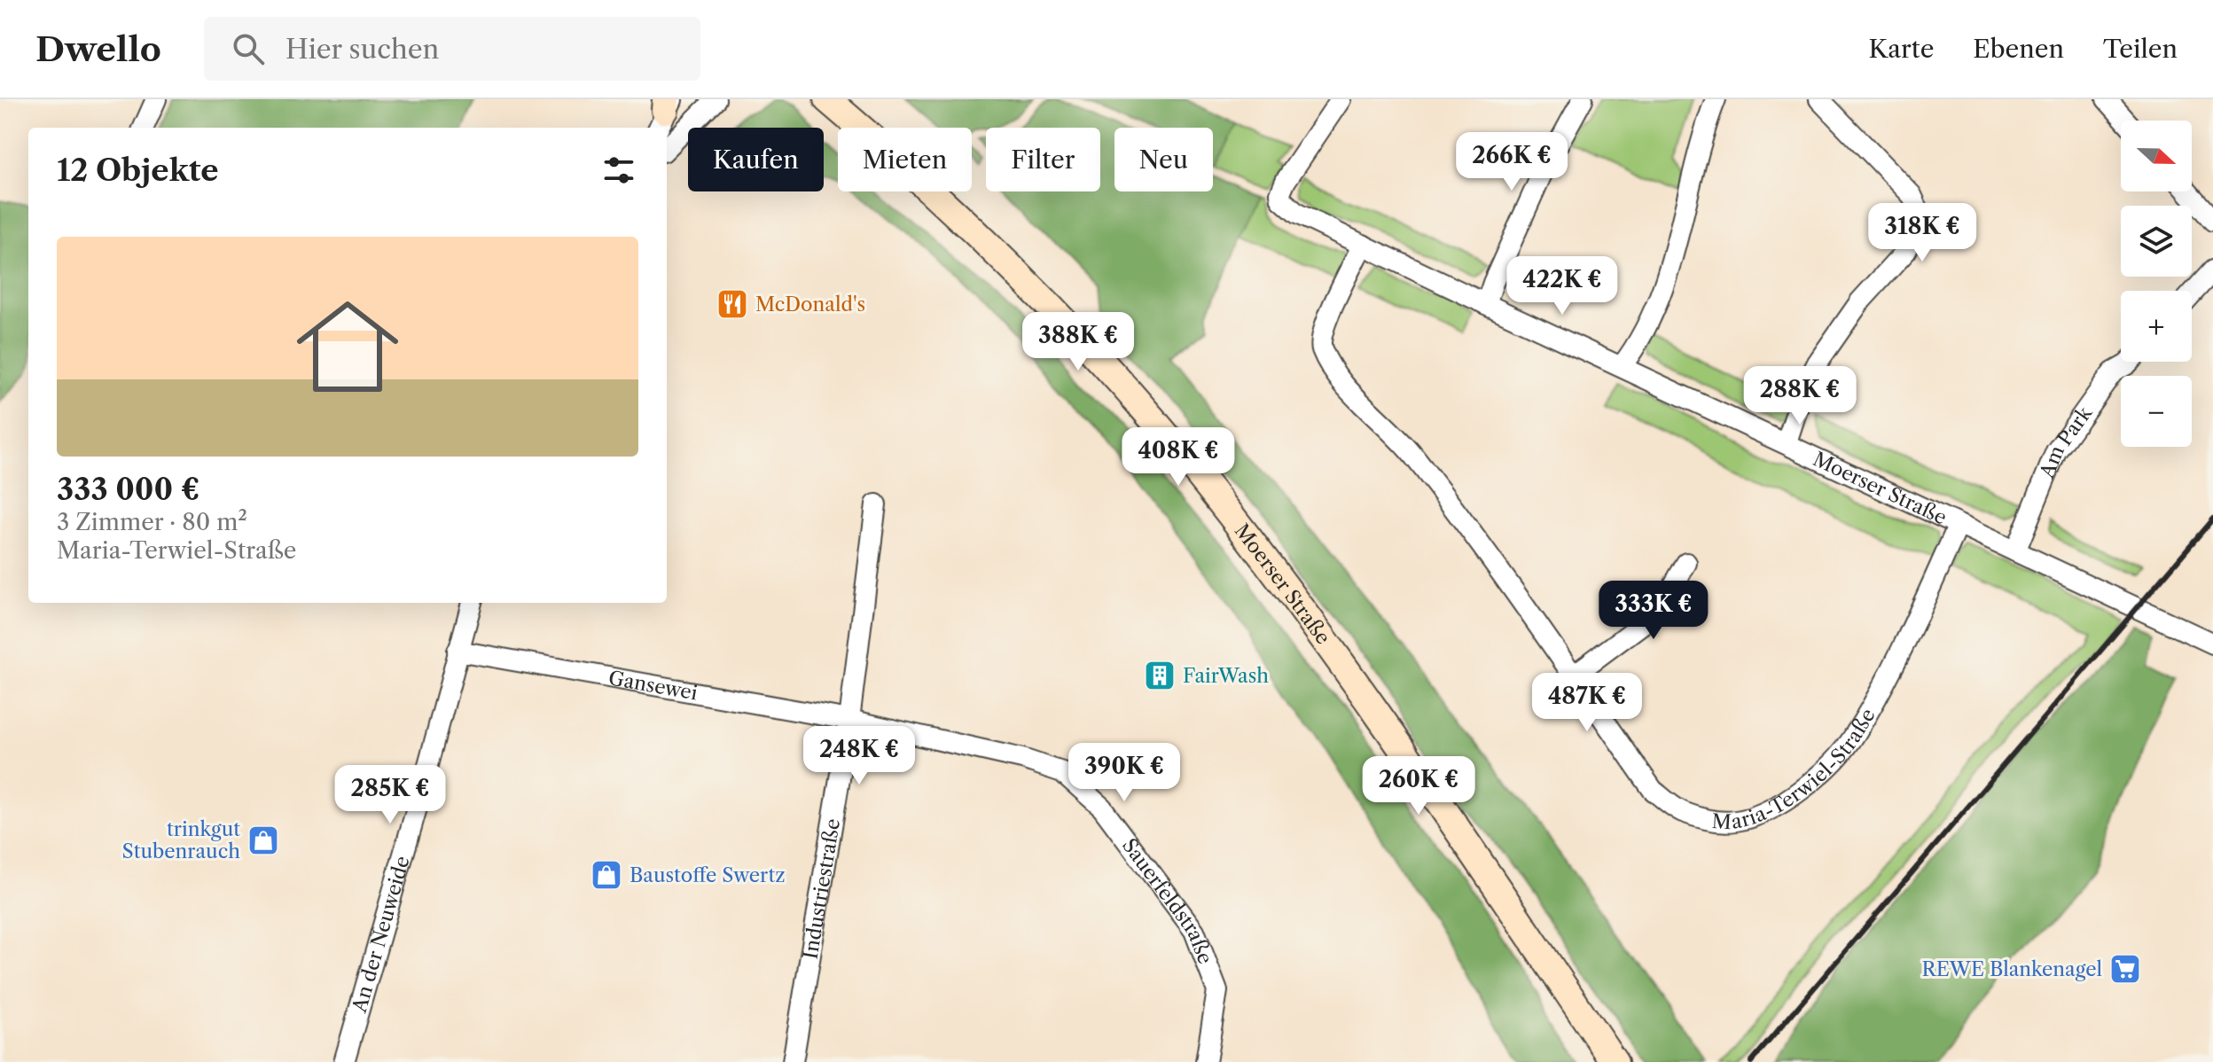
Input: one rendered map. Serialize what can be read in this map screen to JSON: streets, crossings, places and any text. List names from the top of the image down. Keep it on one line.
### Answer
{"streets":{"main road":["Moerser Straße"],"street":["Am Park","Gansewei","Maria-Terwiel-Straße","Industriestraße","Sauerfeldstraße","An der Neuweide"]},"crossings":[["Am Park","Moerser Straße"],["Moerser Straße","Maria-Terwiel-Straße"],["Gansewei","Industriestraße"],["Gansewei","Sauerfeldstraße"],["Gansewei","An der Neuweide"],["Industriestraße","Sauerfeldstraße"]],"places":{"restaurant":["McDonald's"],"building":["FairWash"],"shop":["trinkgut Stubenrauch","Baustoffe Swertz"],"supermarket":["REWE Blankenagel"]},"north":"right","page":{"header":"Dwello","search":"Hier suchen","nav":["Karte","Ebenen","Teilen"],"map_buttons":["+","−"],"chip":["Kaufen","Mieten","Filter","Neu"],"heading":"12 Objekte","price":["266K €","318K €","422K €","388K €","288K €","408K €","333K €","487K €","248K €","390K €","260K €","285K €"],"list":[{"name":"333 000 €","note":"3 Zimmer · 80 m² · Maria-Terwiel-Straße"}]}}
